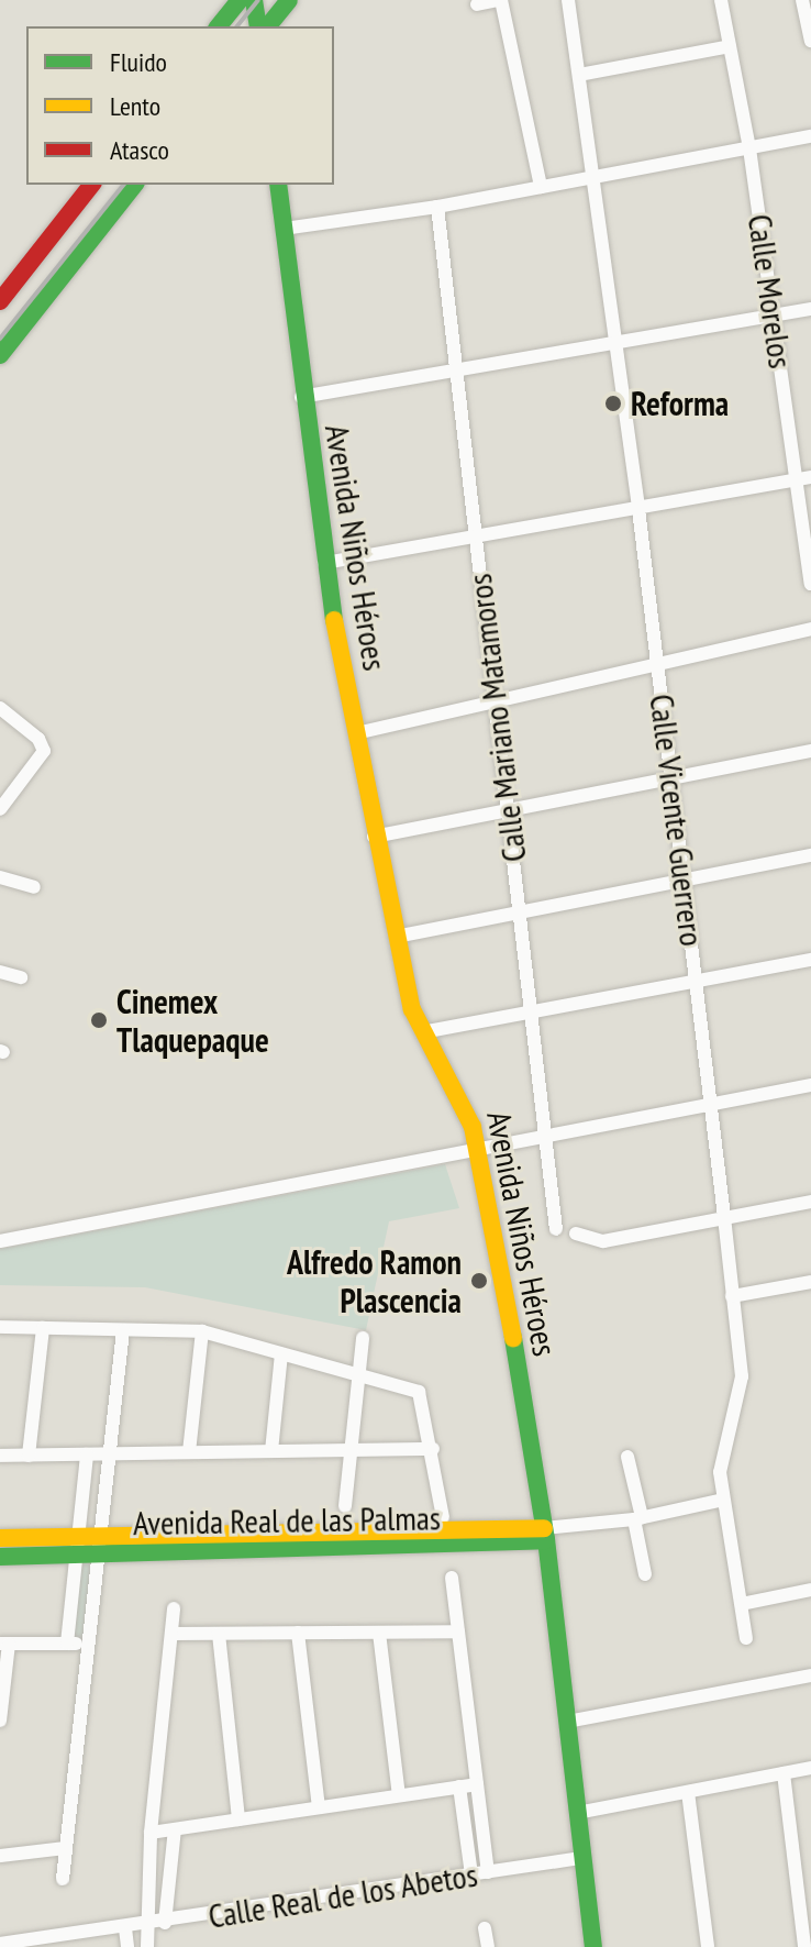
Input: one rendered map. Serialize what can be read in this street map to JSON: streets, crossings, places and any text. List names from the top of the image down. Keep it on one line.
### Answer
{"streets":{"street":["Calle Morelos","Avenida Niños Héroes","Calle Mariano Matamoros","Calle Vicente Guerrero","Avenida Real de las Palmas","Calle Real de los Abetos"]},"crossings":[["Avenida Niños Héroes","Avenida Real de las Palmas"],["Avenida Niños Héroes","Calle Real de los Abetos"],["Calle Vicente Guerrero","Avenida Real de las Palmas"]],"places":["Reforma","Cinemex Tlaquepaque","Alfredo Ramon Plascencia"],"legend":["Fluido","Lento","Atasco"]}
